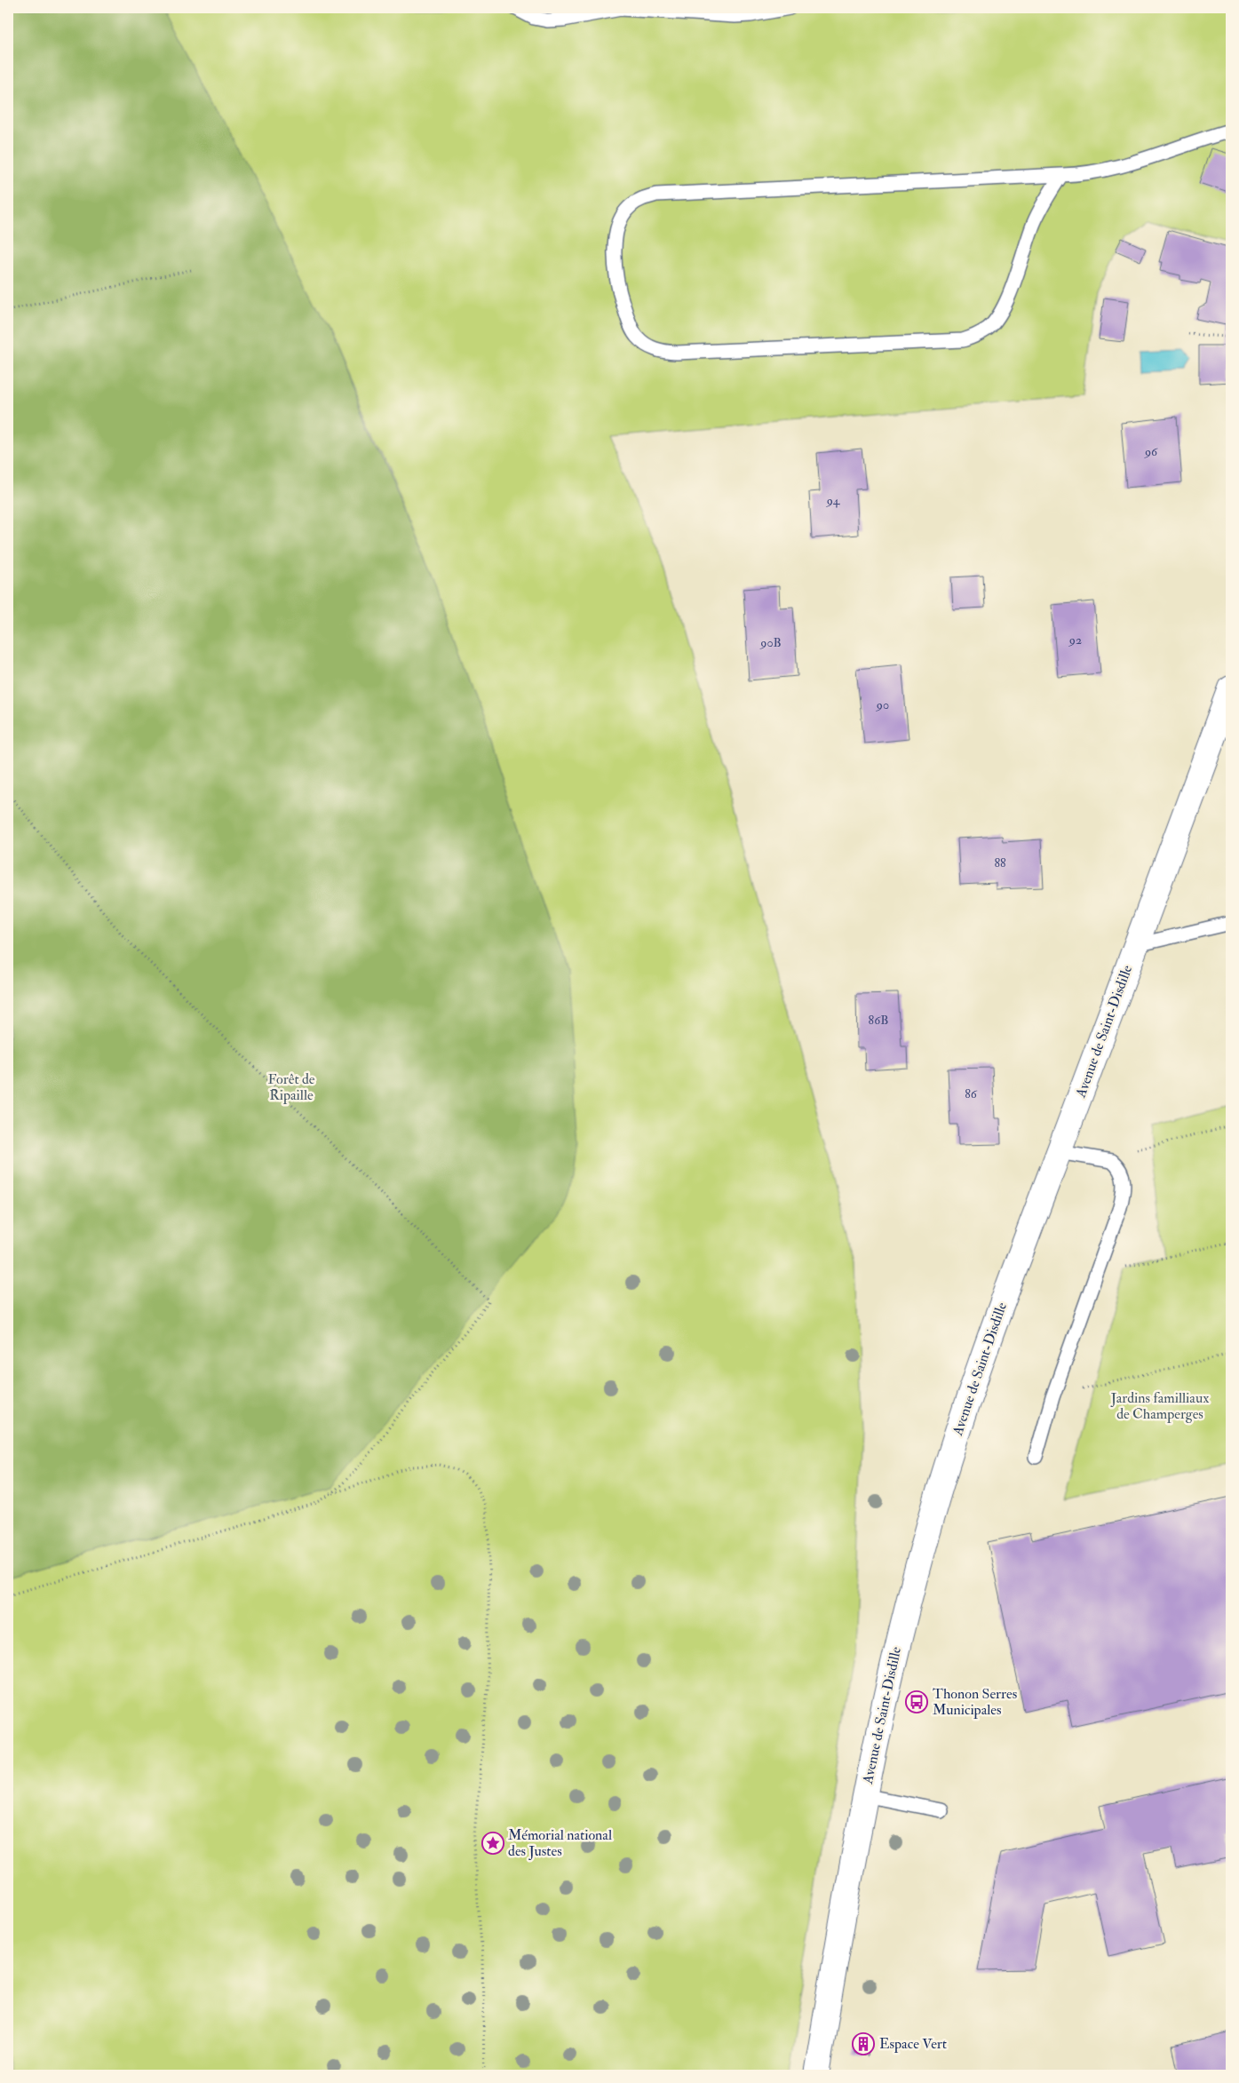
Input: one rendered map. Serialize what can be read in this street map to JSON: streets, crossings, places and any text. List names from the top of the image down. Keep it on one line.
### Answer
{"streets":{"street":["Avenue de Saint-Disdille"]},"parks":["Forêt de Ripaille","Jardins familliaux de Champerges"],"places":{"bus stop":["Thonon Serres Municipales"],"place":["Mémorial national des Justes"],"building":["Espace Vert"]},"house_numbers":["96","94","92","90B","90","88","86B","86"]}
